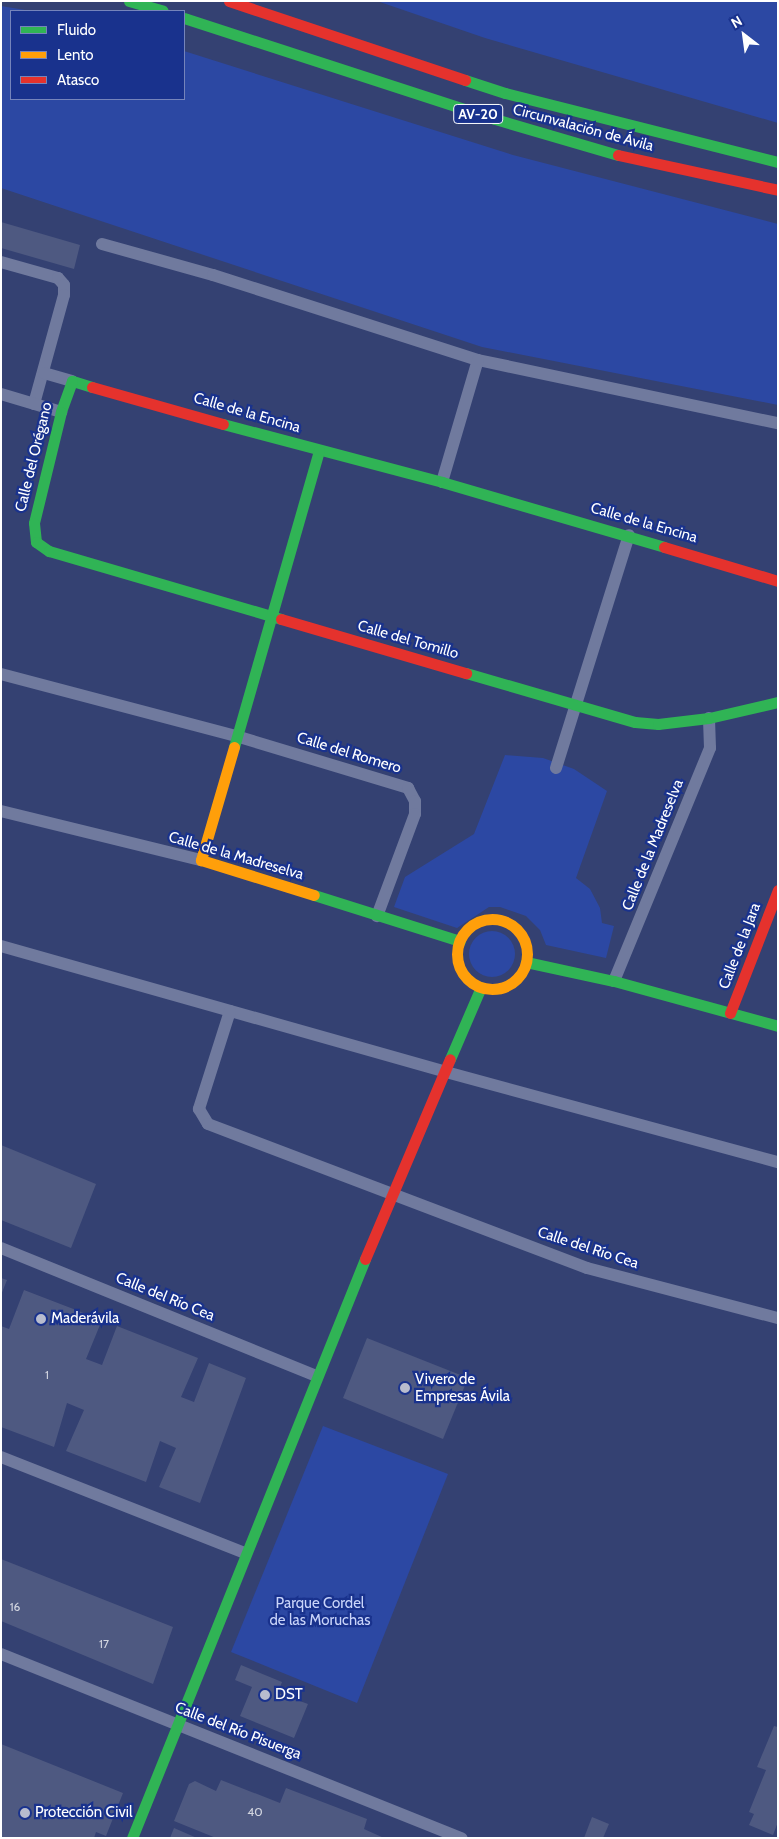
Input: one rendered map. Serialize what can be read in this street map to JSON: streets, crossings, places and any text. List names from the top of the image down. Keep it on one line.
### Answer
{"streets":{"main road":["AV-20","Circunvalación de Ávila","Calle de la Encina","Calle del Orégano","Calle del Tomillo","Calle de la Madreselva","Calle de la Jara"],"street":["Calle del Romero","Calle del Río Cea","Calle del Río Pisuerga"]},"crossings":[["Calle de la Encina","Calle del Orégano"],["Calle del Orégano","Calle del Tomillo"],["Calle del Tomillo","Calle de la Madreselva"],["Calle del Romero","Calle de la Madreselva"]],"parks":["Parque Cordel de las Moruchas"],"places":["Maderávila","Vivero de Empresas Ávila","DST","Protección Civil"],"house_numbers":["1","16","17","40"],"legend":["Fluido","Lento","Atasco"],"north":"top left"}
